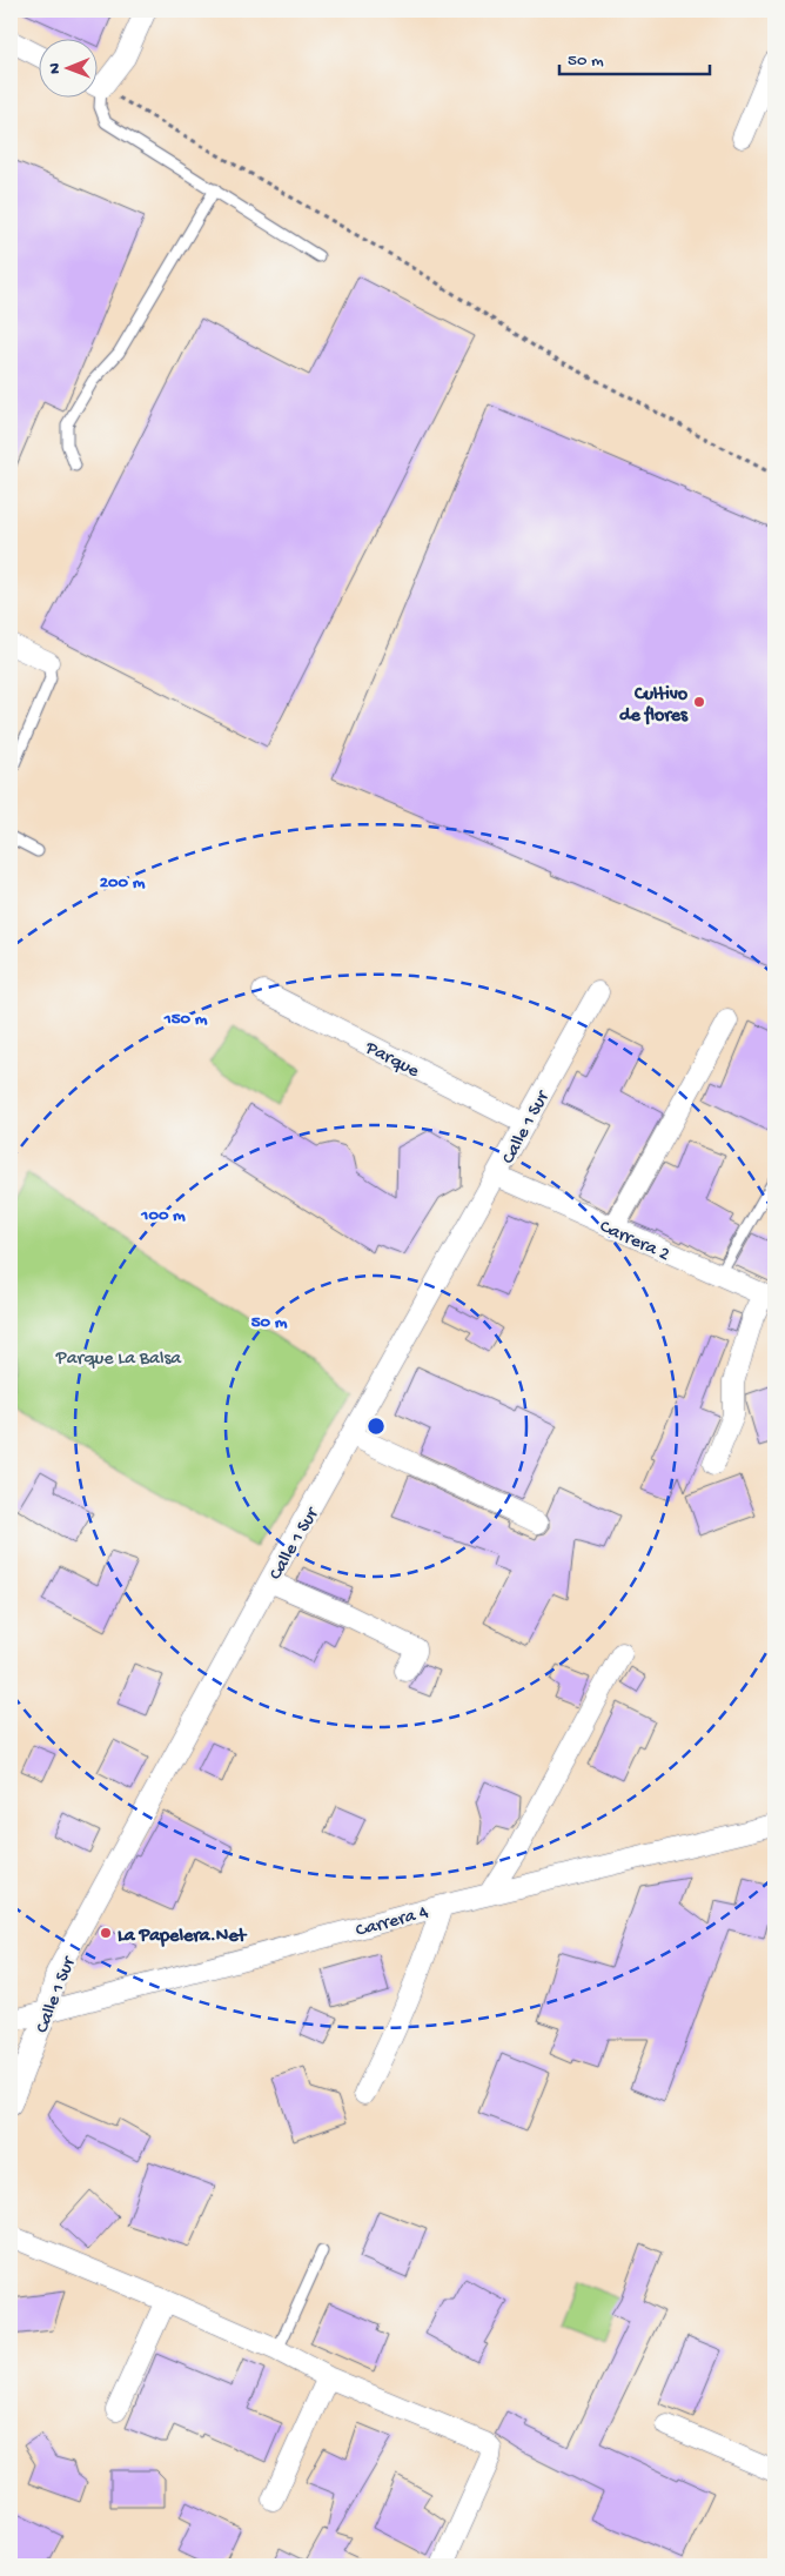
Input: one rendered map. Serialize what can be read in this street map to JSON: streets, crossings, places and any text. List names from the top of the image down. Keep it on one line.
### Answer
{"streets":{"street":["Parque","Calle 1 Sur","Carrera 2","Carrera 4"]},"crossings":[["Parque","Calle 1 Sur"],["Calle 1 Sur","Carrera 2"],["Calle 1 Sur","Carrera 4"]],"parks":["Parque La Balsa"],"places":["Cultivo de flores","La Papelera.Net"],"scale_bar":"50 m","north":"left","rings":["200 m","150 m","100 m","50 m"]}
